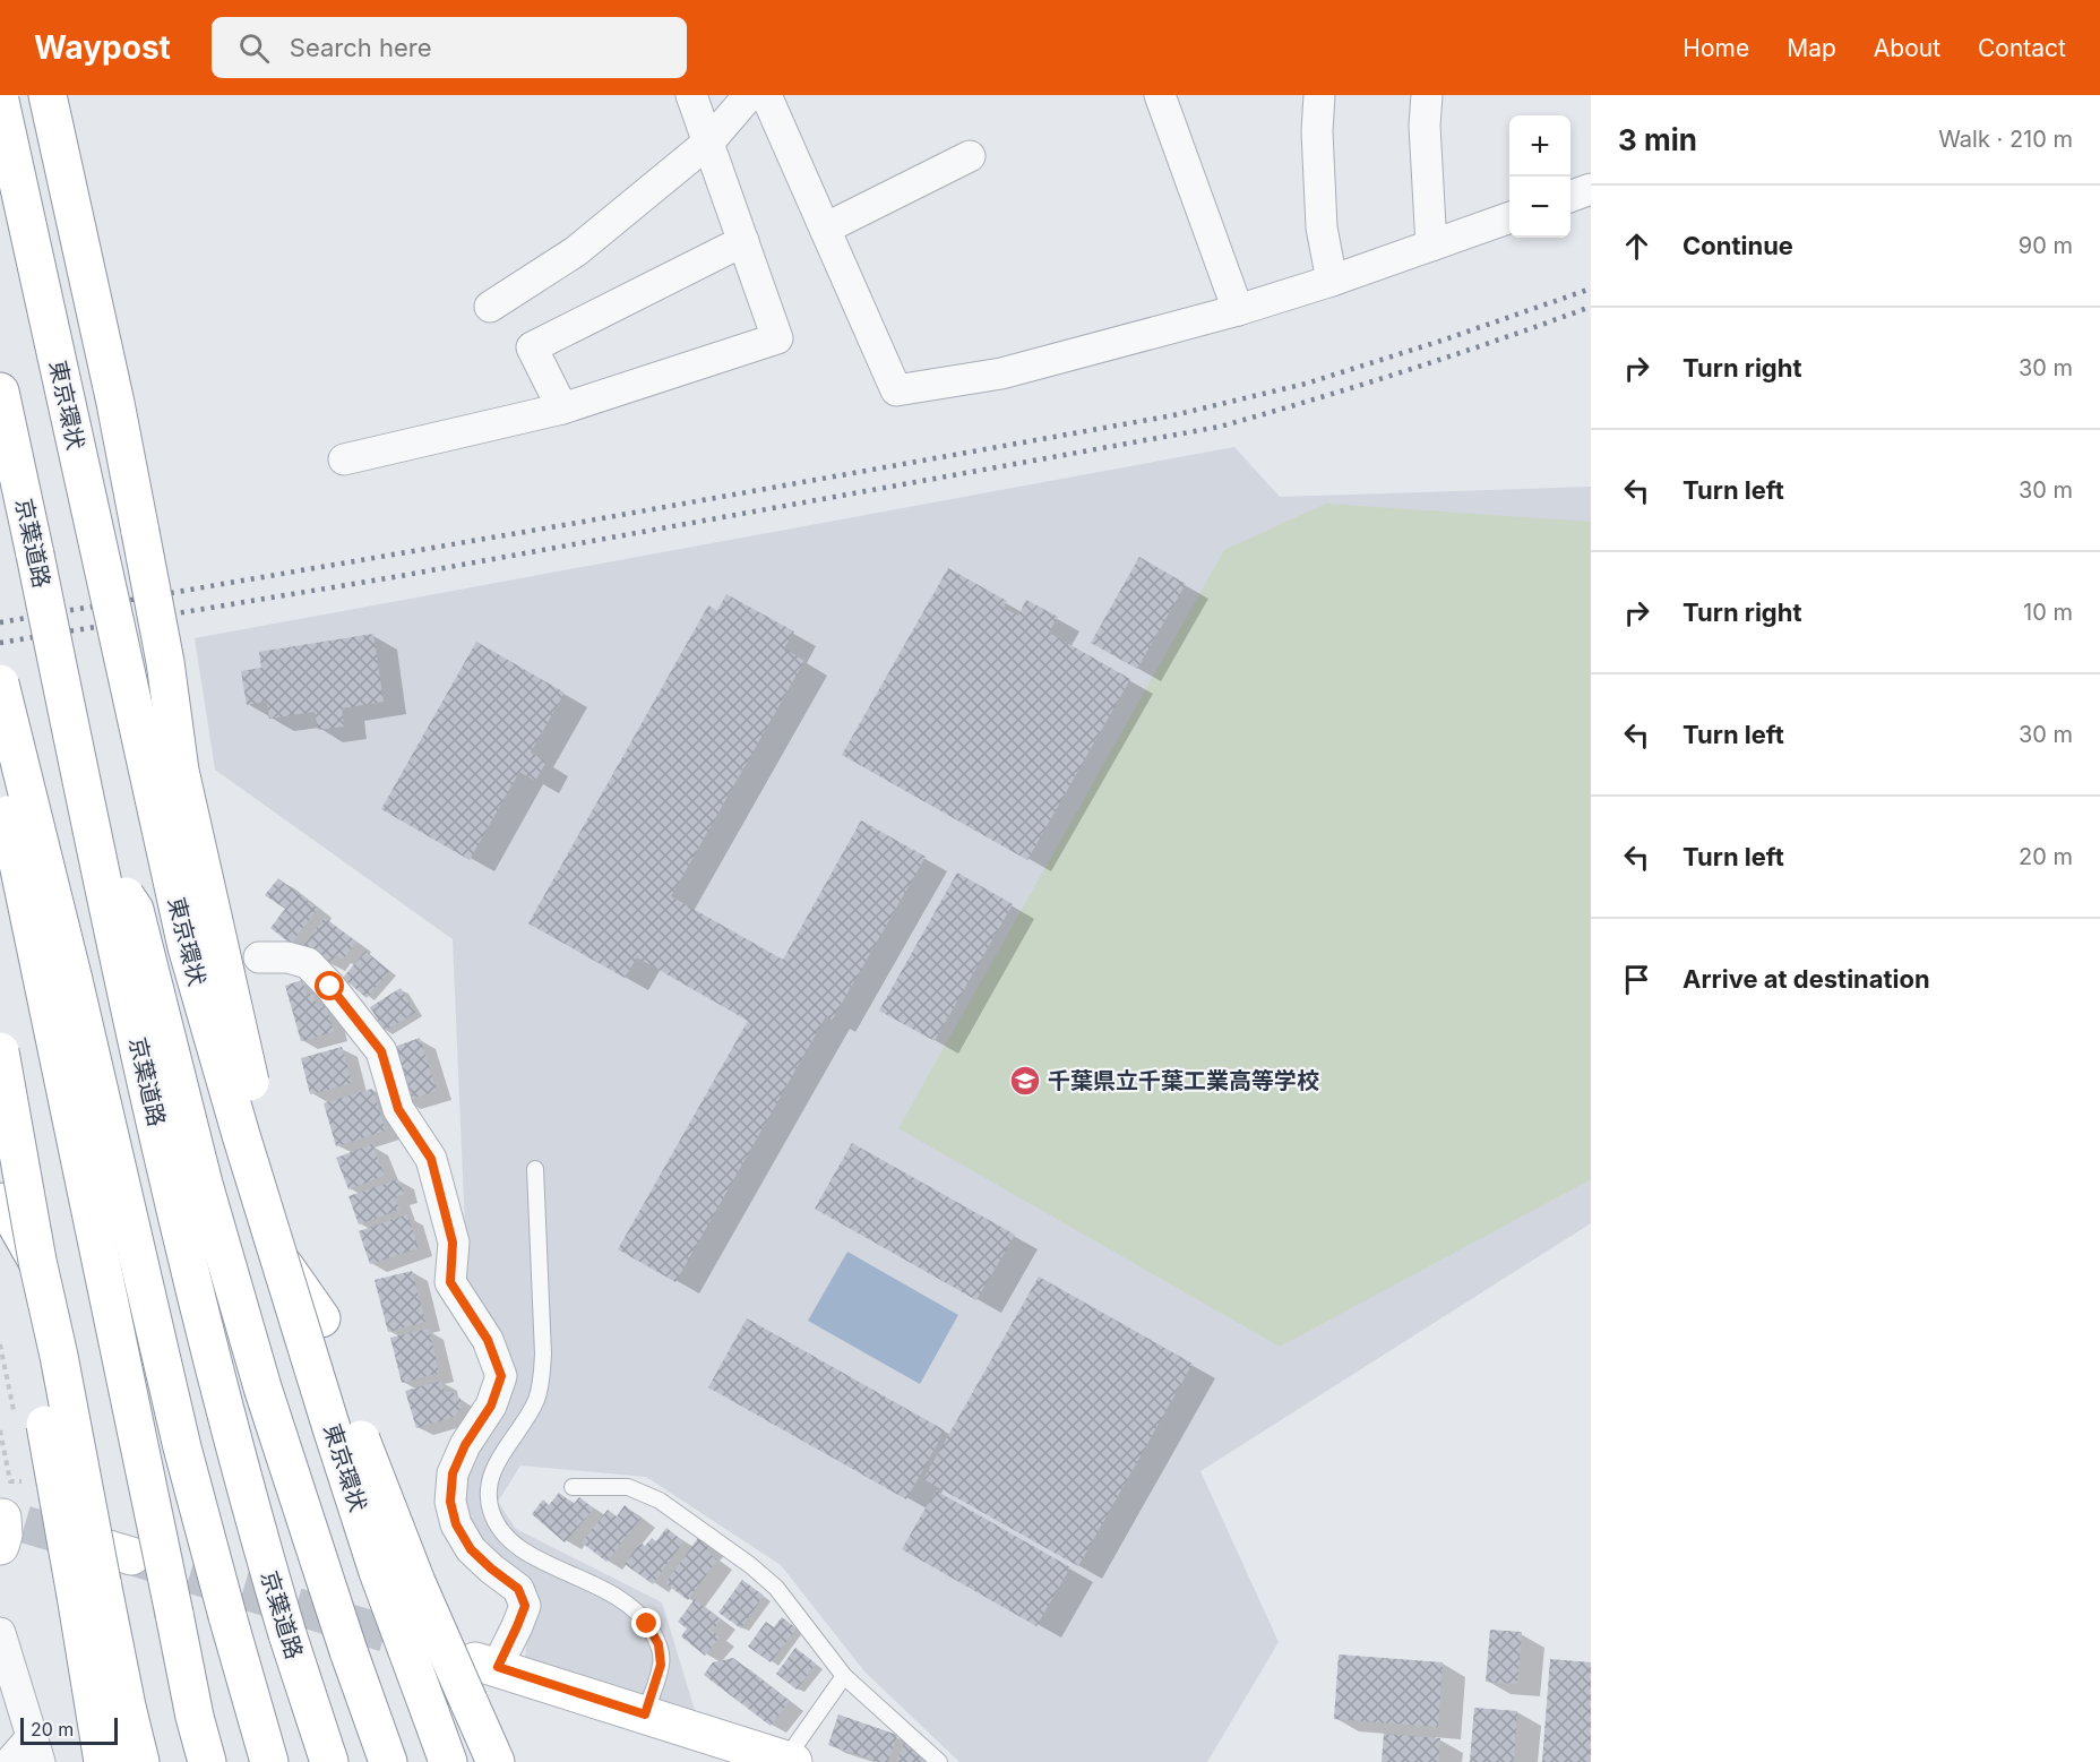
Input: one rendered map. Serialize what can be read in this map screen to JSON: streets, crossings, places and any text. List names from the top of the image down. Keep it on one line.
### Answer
{"streets":{"main road":["東京環状","京葉道路"]},"places":{"school or university":["千葉県立千葉工業高等学校"]},"scale_bar":"20 m","page":{"header":"Waypost","search":"Search here","nav":["Home","Map","About","Contact"],"heading":["3 min","Walk · 210 m"],"map_buttons":["+","−"],"list":[["Continue","90 m"],["Turn right","30 m"],["Turn left","30 m"],["Turn right","10 m"],["Turn left","30 m"],["Turn left","20 m"],"Arrive at destination"],"scale":"20 m"}}
